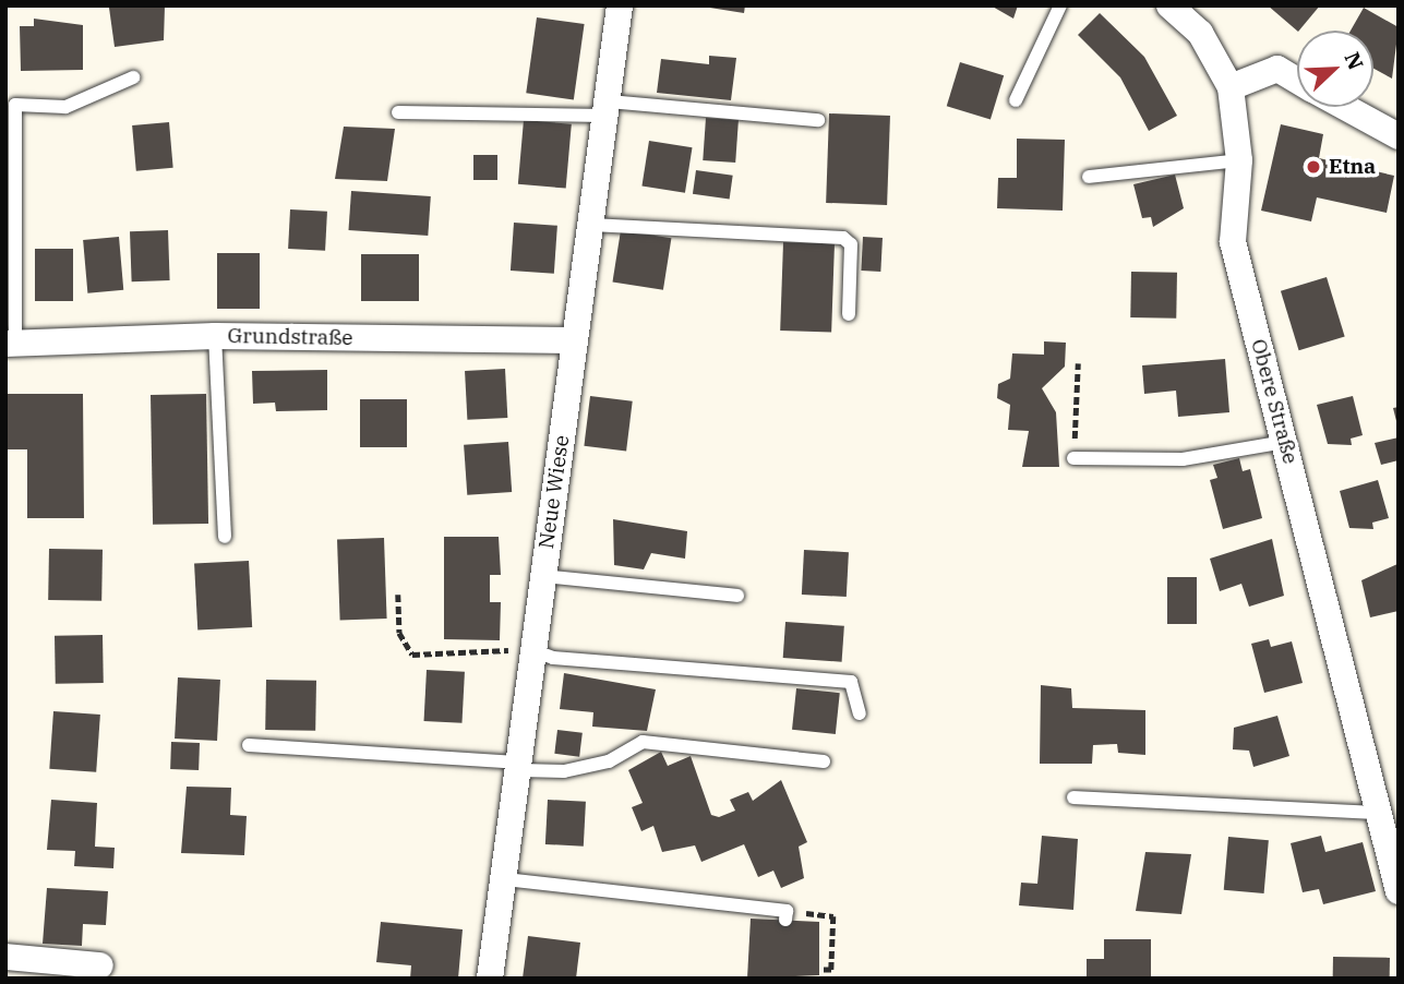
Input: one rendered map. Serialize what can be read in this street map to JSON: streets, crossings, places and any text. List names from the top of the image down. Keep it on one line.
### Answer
{"streets":{"street":["Grundstraße","Obere Straße","Neue Wiese"]},"crossings":[["Grundstraße","Neue Wiese"]],"places":["Etna"],"north":"top right"}
